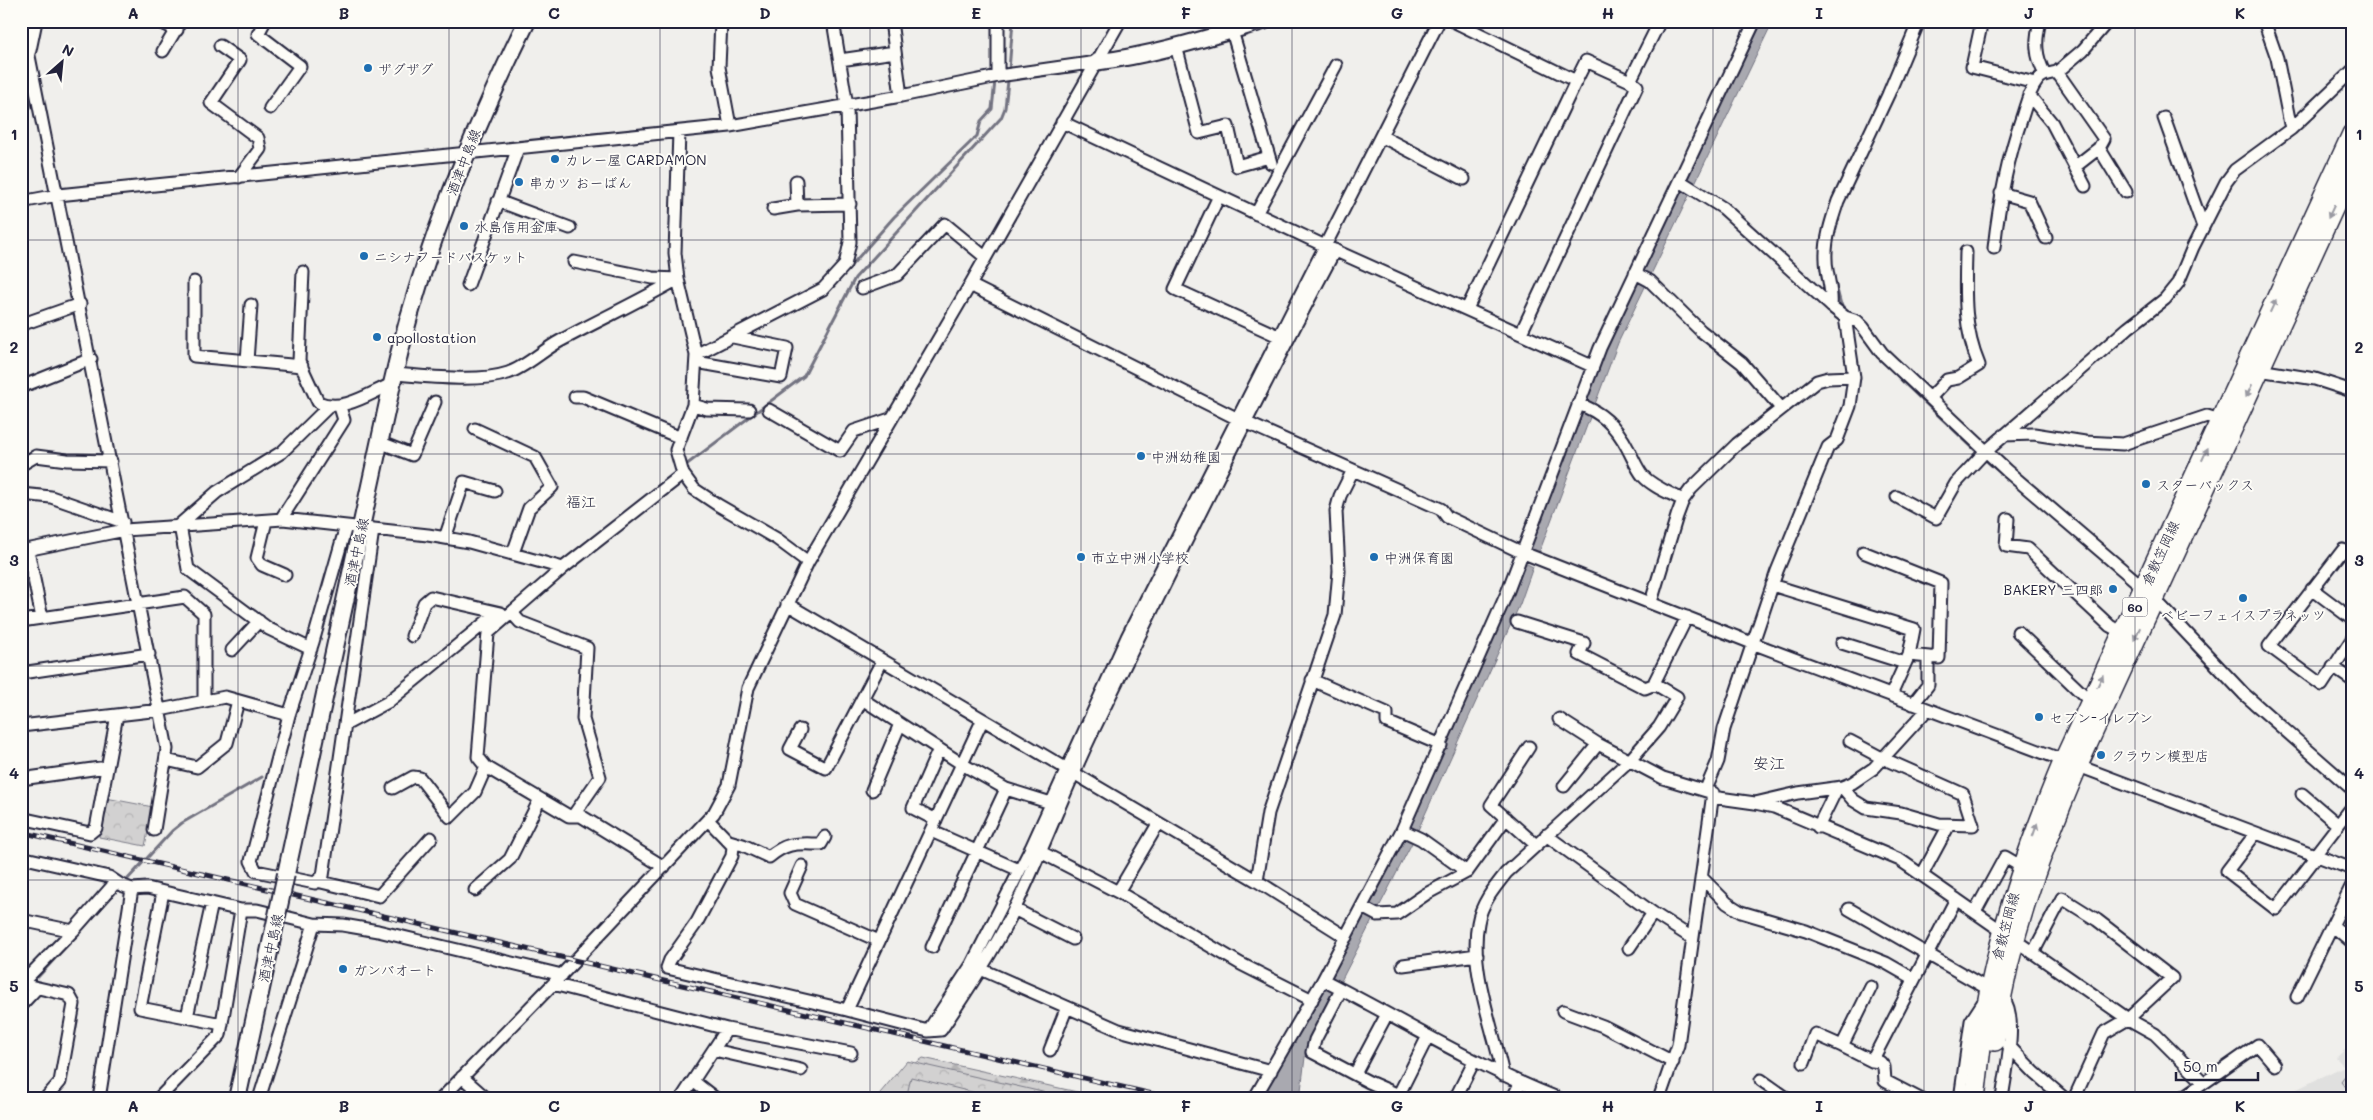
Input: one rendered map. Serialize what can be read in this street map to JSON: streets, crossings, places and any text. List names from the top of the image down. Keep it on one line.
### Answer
{"streets":{"main road":["酒津中島線","倉敷笠岡線","60"]},"districts":["福江","安江"],"places":["ザグザグ","カレー屋 CARDAMON","串カツ おーばん","水島信用金庫","ニシナフードバスケット","apollostation","中洲幼稚園","スターバックス","市立中洲小学校","中洲保育園","BAKERY 三四郎","ベビーフェイスプラネッツ","セブン-イレブン","クラウン模型店","ガンバオート"],"scale_bar":"50 m","north":"top right","grid":{"columns":["A","B","C","D","E","F","G","H","I","J","K"],"rows":["1","2","3","4","5"]}}
